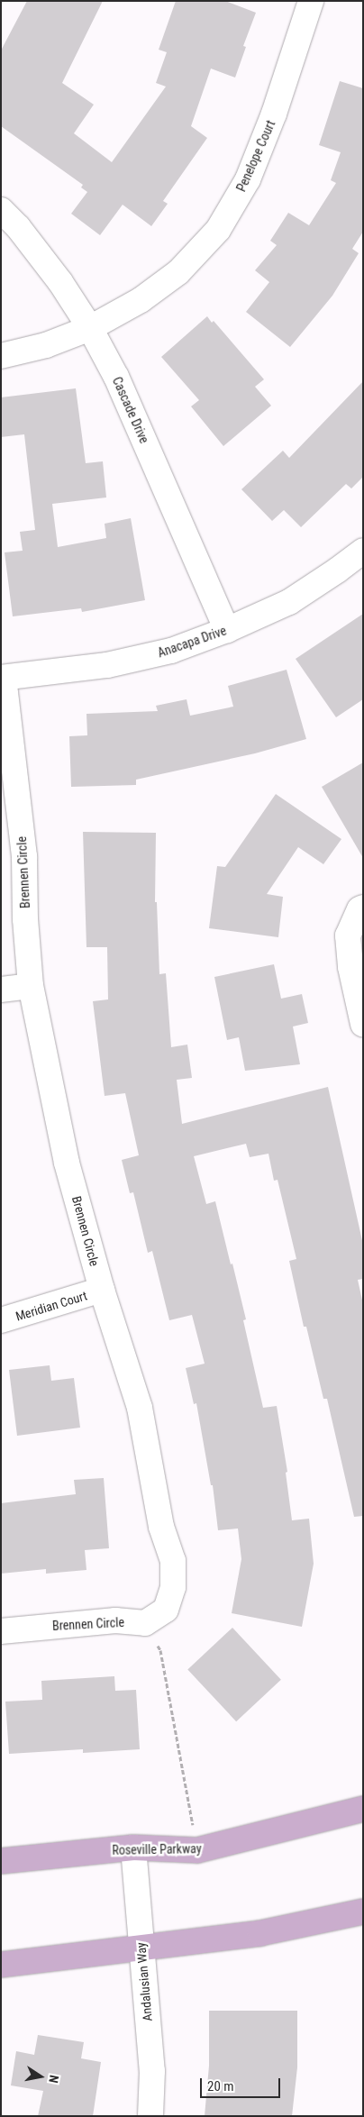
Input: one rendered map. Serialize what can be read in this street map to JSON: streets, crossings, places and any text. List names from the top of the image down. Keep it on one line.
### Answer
{"streets":{"main road":["Roseville Parkway"],"street":["Penelope Court","Cascade Drive","Anacapa Drive","Brennen Circle","Meridian Court","Andalusian Way"]},"crossings":[["Penelope Court","Cascade Drive"],["Cascade Drive","Anacapa Drive"],["Anacapa Drive","Brennen Circle"],["Brennen Circle","Meridian Court"],["Roseville Parkway","Andalusian Way"]],"scale_bar":"20 m","north":"right"}
